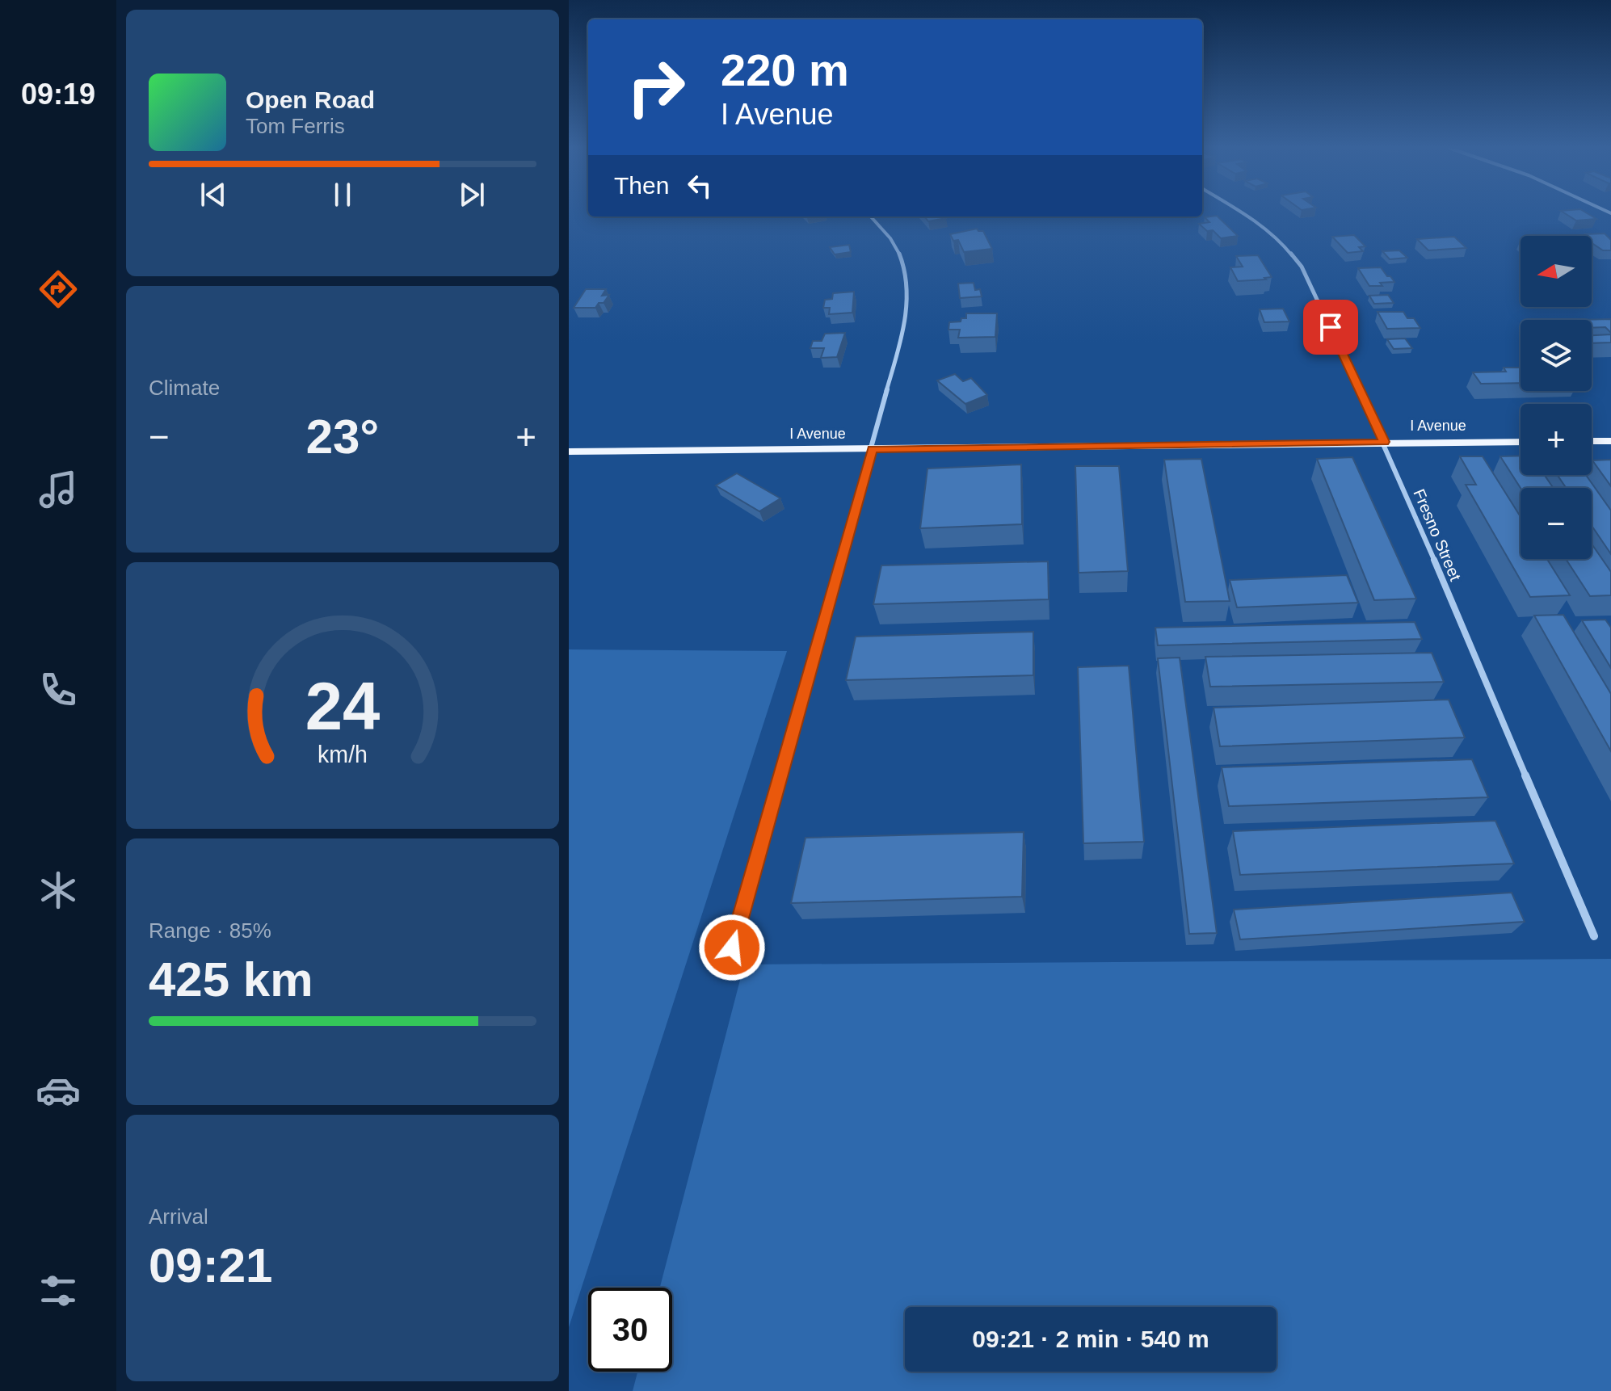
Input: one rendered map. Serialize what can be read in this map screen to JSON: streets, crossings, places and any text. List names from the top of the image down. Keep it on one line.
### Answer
{"streets":{"main road":["I Avenue"],"street":["Fresno Street"]},"crossings":[["I Avenue","Fresno Street"]],"north":"left","page":{"tabs":"09:19","turn":["220 m","I Avenue"],"song":["Open Road","Tom Ferris"],"then":"Then","map_buttons":["+","−"],"tile":["Climate",["Range · 85%","425 km"],["Arrival","09:21"]],"heat":["−","23°","+"],"limit":"30","trip":"09:21 · 2 min · 540 m","gauge":["24","km/h"]}}
